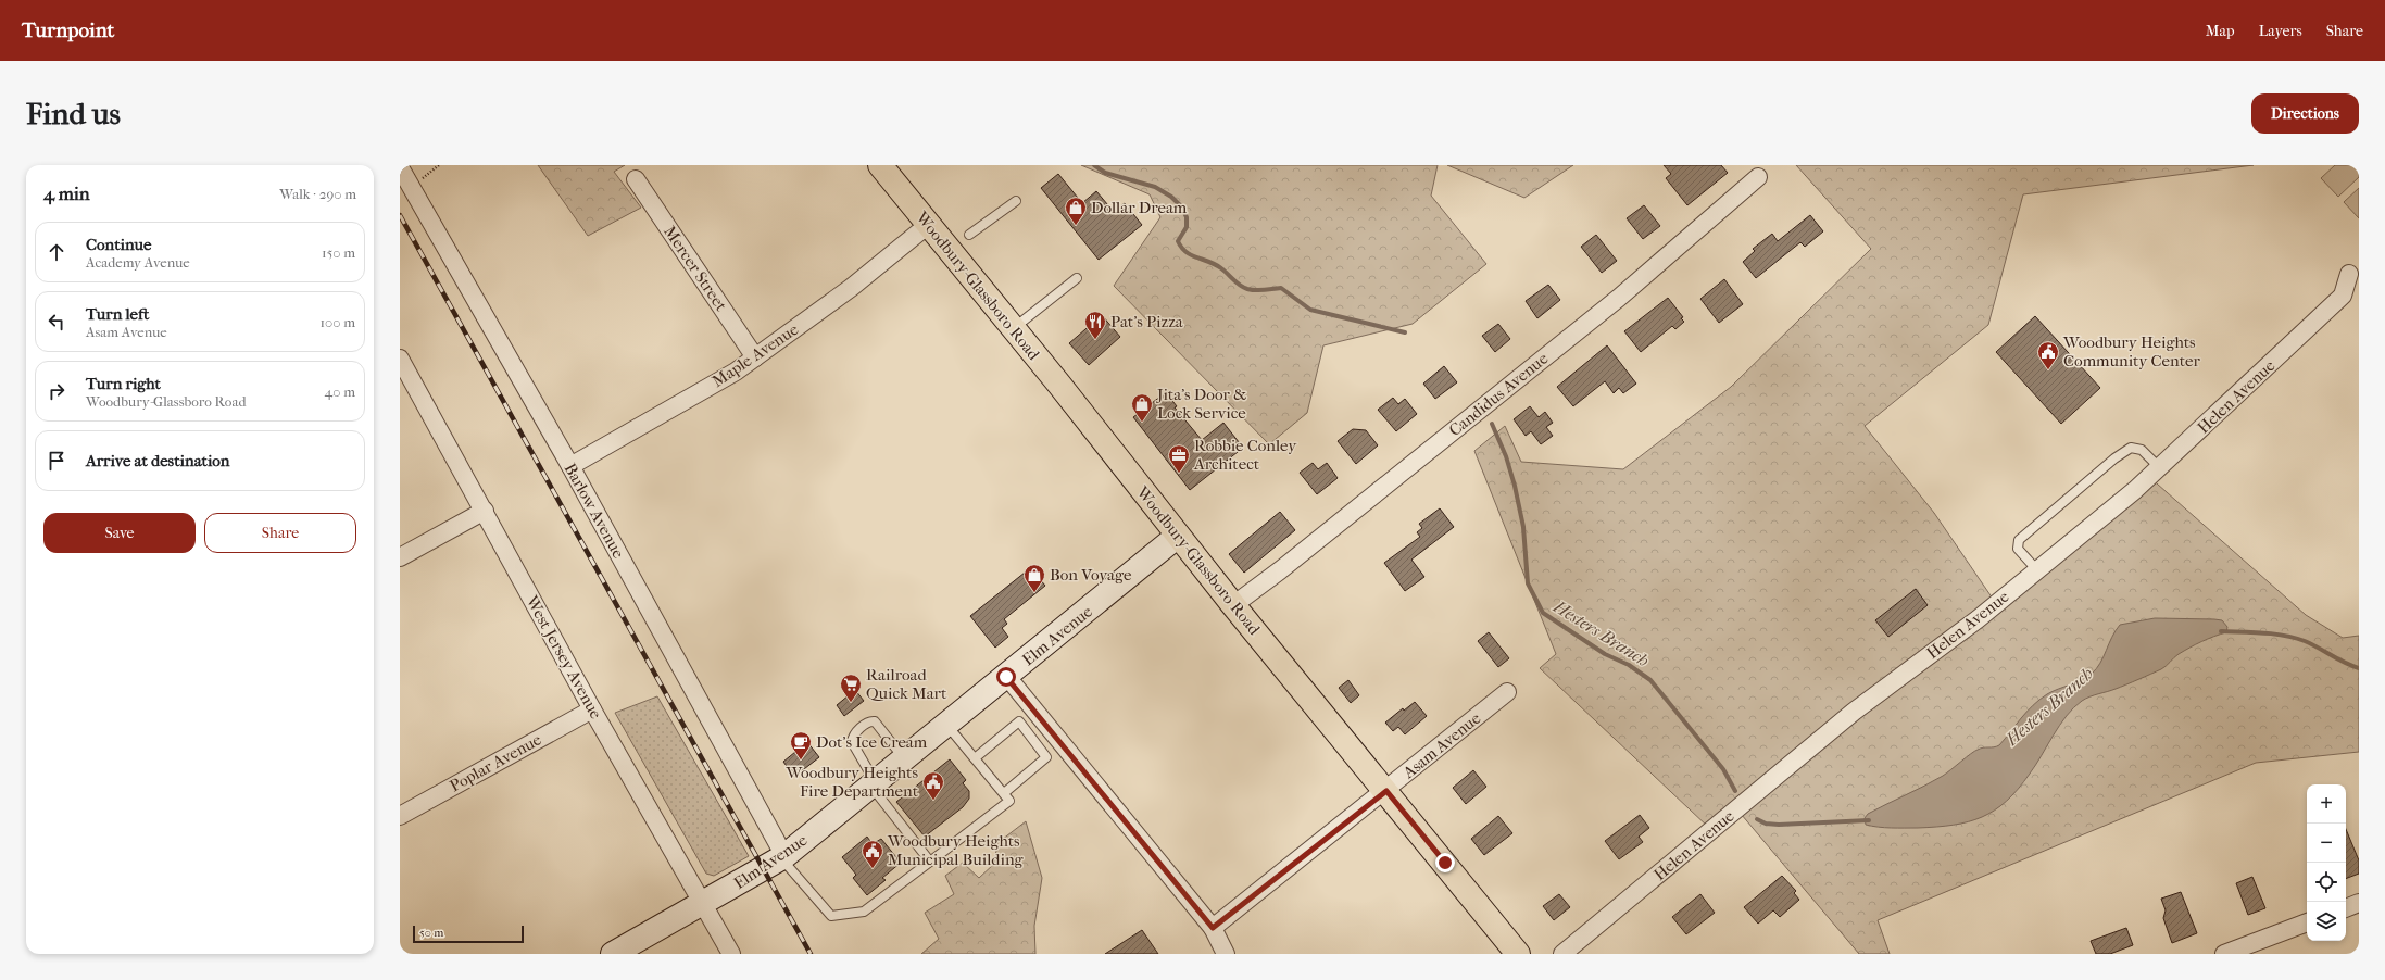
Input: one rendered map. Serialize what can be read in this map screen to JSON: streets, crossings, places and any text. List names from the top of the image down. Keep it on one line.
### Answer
{"streets":{"main road":["Woodbury-Glassboro Road","Elm Avenue"],"street":["Mercer Street","Maple Avenue","Candidus Avenue","Helen Avenue","Barlow Avenue","West Jersey Avenue","Asam Avenue","Poplar Avenue"]},"crossings":[["Mercer Street","Maple Avenue"],["Woodbury-Glassboro Road","Maple Avenue"],["Woodbury-Glassboro Road","Candidus Avenue"],["Woodbury-Glassboro Road","Elm Avenue"],["Woodbury-Glassboro Road","Asam Avenue"],["Maple Avenue","Barlow Avenue"],["Barlow Avenue","Elm Avenue"],["Elm Avenue","West Jersey Avenue"],["West Jersey Avenue","Poplar Avenue"]],"water":["Hesters Branch"],"places":{"shop":["Dollar Dream","Jita's Door & Lock Service","Bon Voyage"],"restaurant":["Pat's Pizza"],"public building":["Woodbury Heights Community Center","Woodbury Heights Fire Department","Woodbury Heights Municipal Building"],"office":["Robbie Conley Architect"],"supermarket":["Railroad Quick Mart"],"cafe":["Dot's Ice Cream"]},"scale_bar":"50 m","page":{"header":"Turnpoint","nav":["Map","Layers","Share"],"buttons":["Directions",["Save","Share"]],"title":"Find us","heading":["4 min","Walk · 290 m"],"list":[["Continue","Academy Avenue","150 m"],["Turn left","Asam Avenue","100 m"],["Turn right","Woodbury-Glassboro Road","40 m"],"Arrive at destination"],"map_buttons":["+","−"],"scale":"50 m"}}
